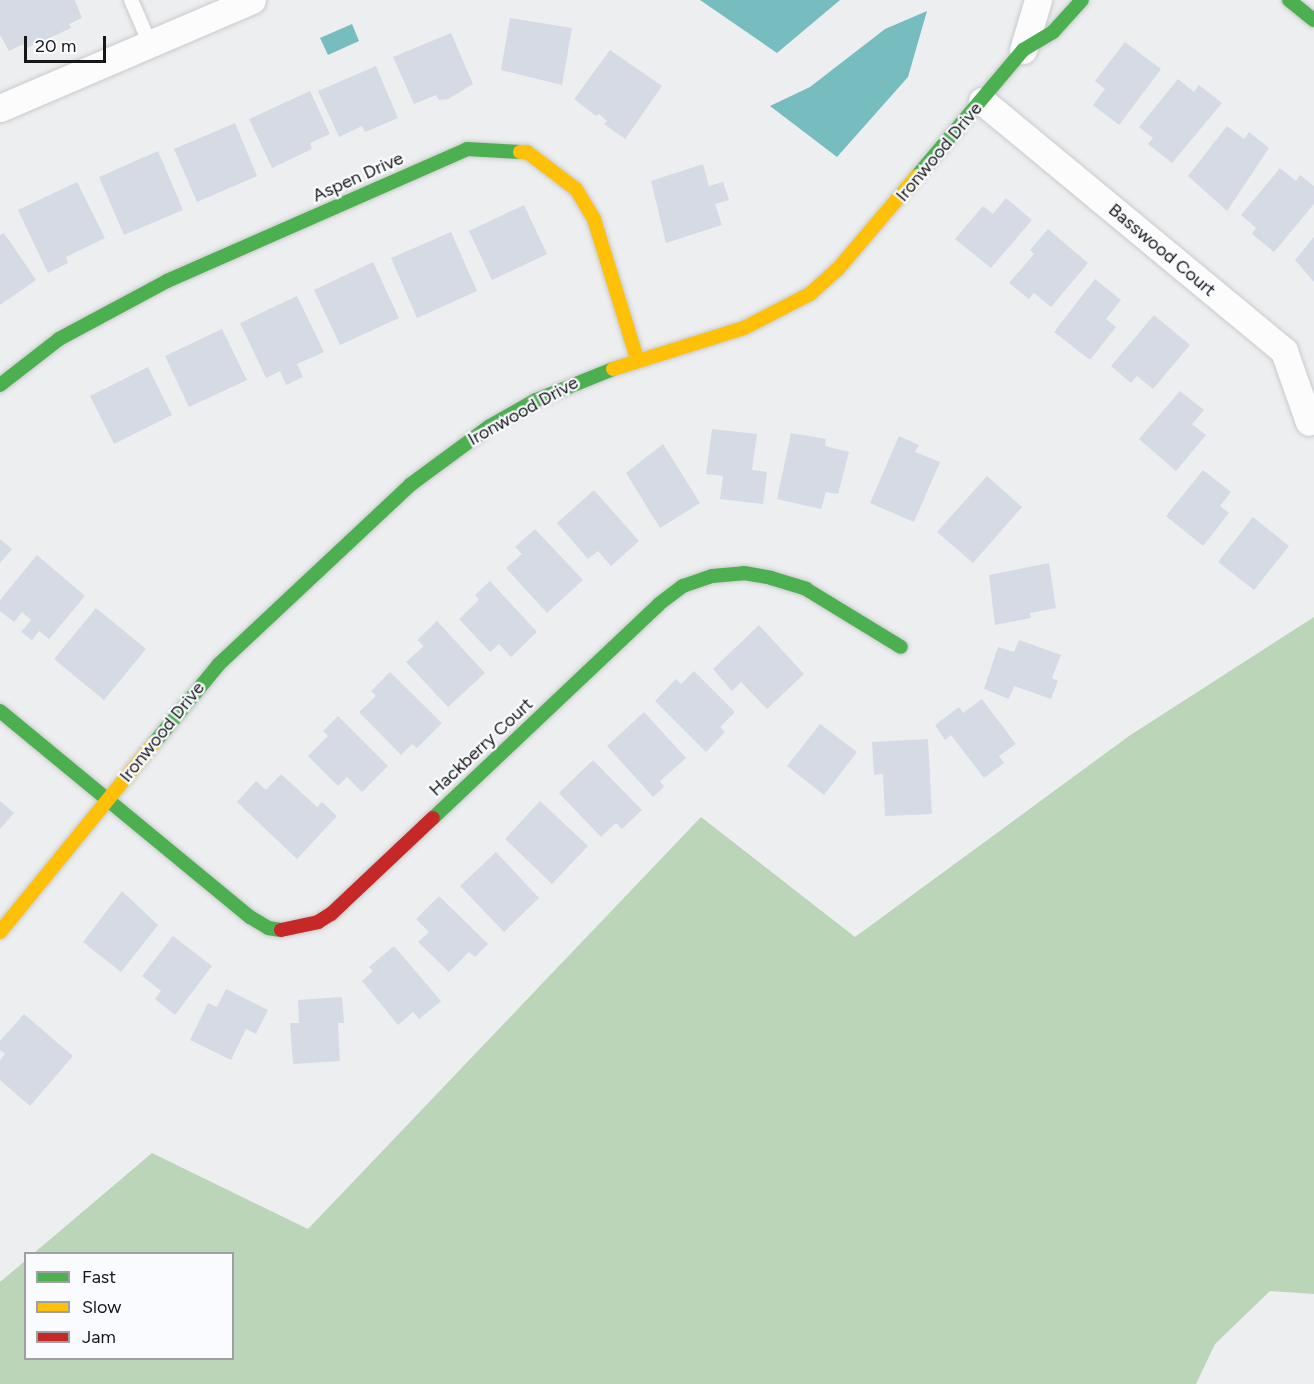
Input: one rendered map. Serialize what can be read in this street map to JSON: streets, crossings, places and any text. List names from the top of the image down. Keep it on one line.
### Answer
{"streets":{"street":["Ironwood Drive","Aspen Drive","Basswood Court","Hackberry Court"]},"crossings":[["Ironwood Drive","Aspen Drive"],["Ironwood Drive","Basswood Court"],["Ironwood Drive","Hackberry Court"]],"legend":["Fast","Slow","Jam"],"scale_bar":"20 m"}
